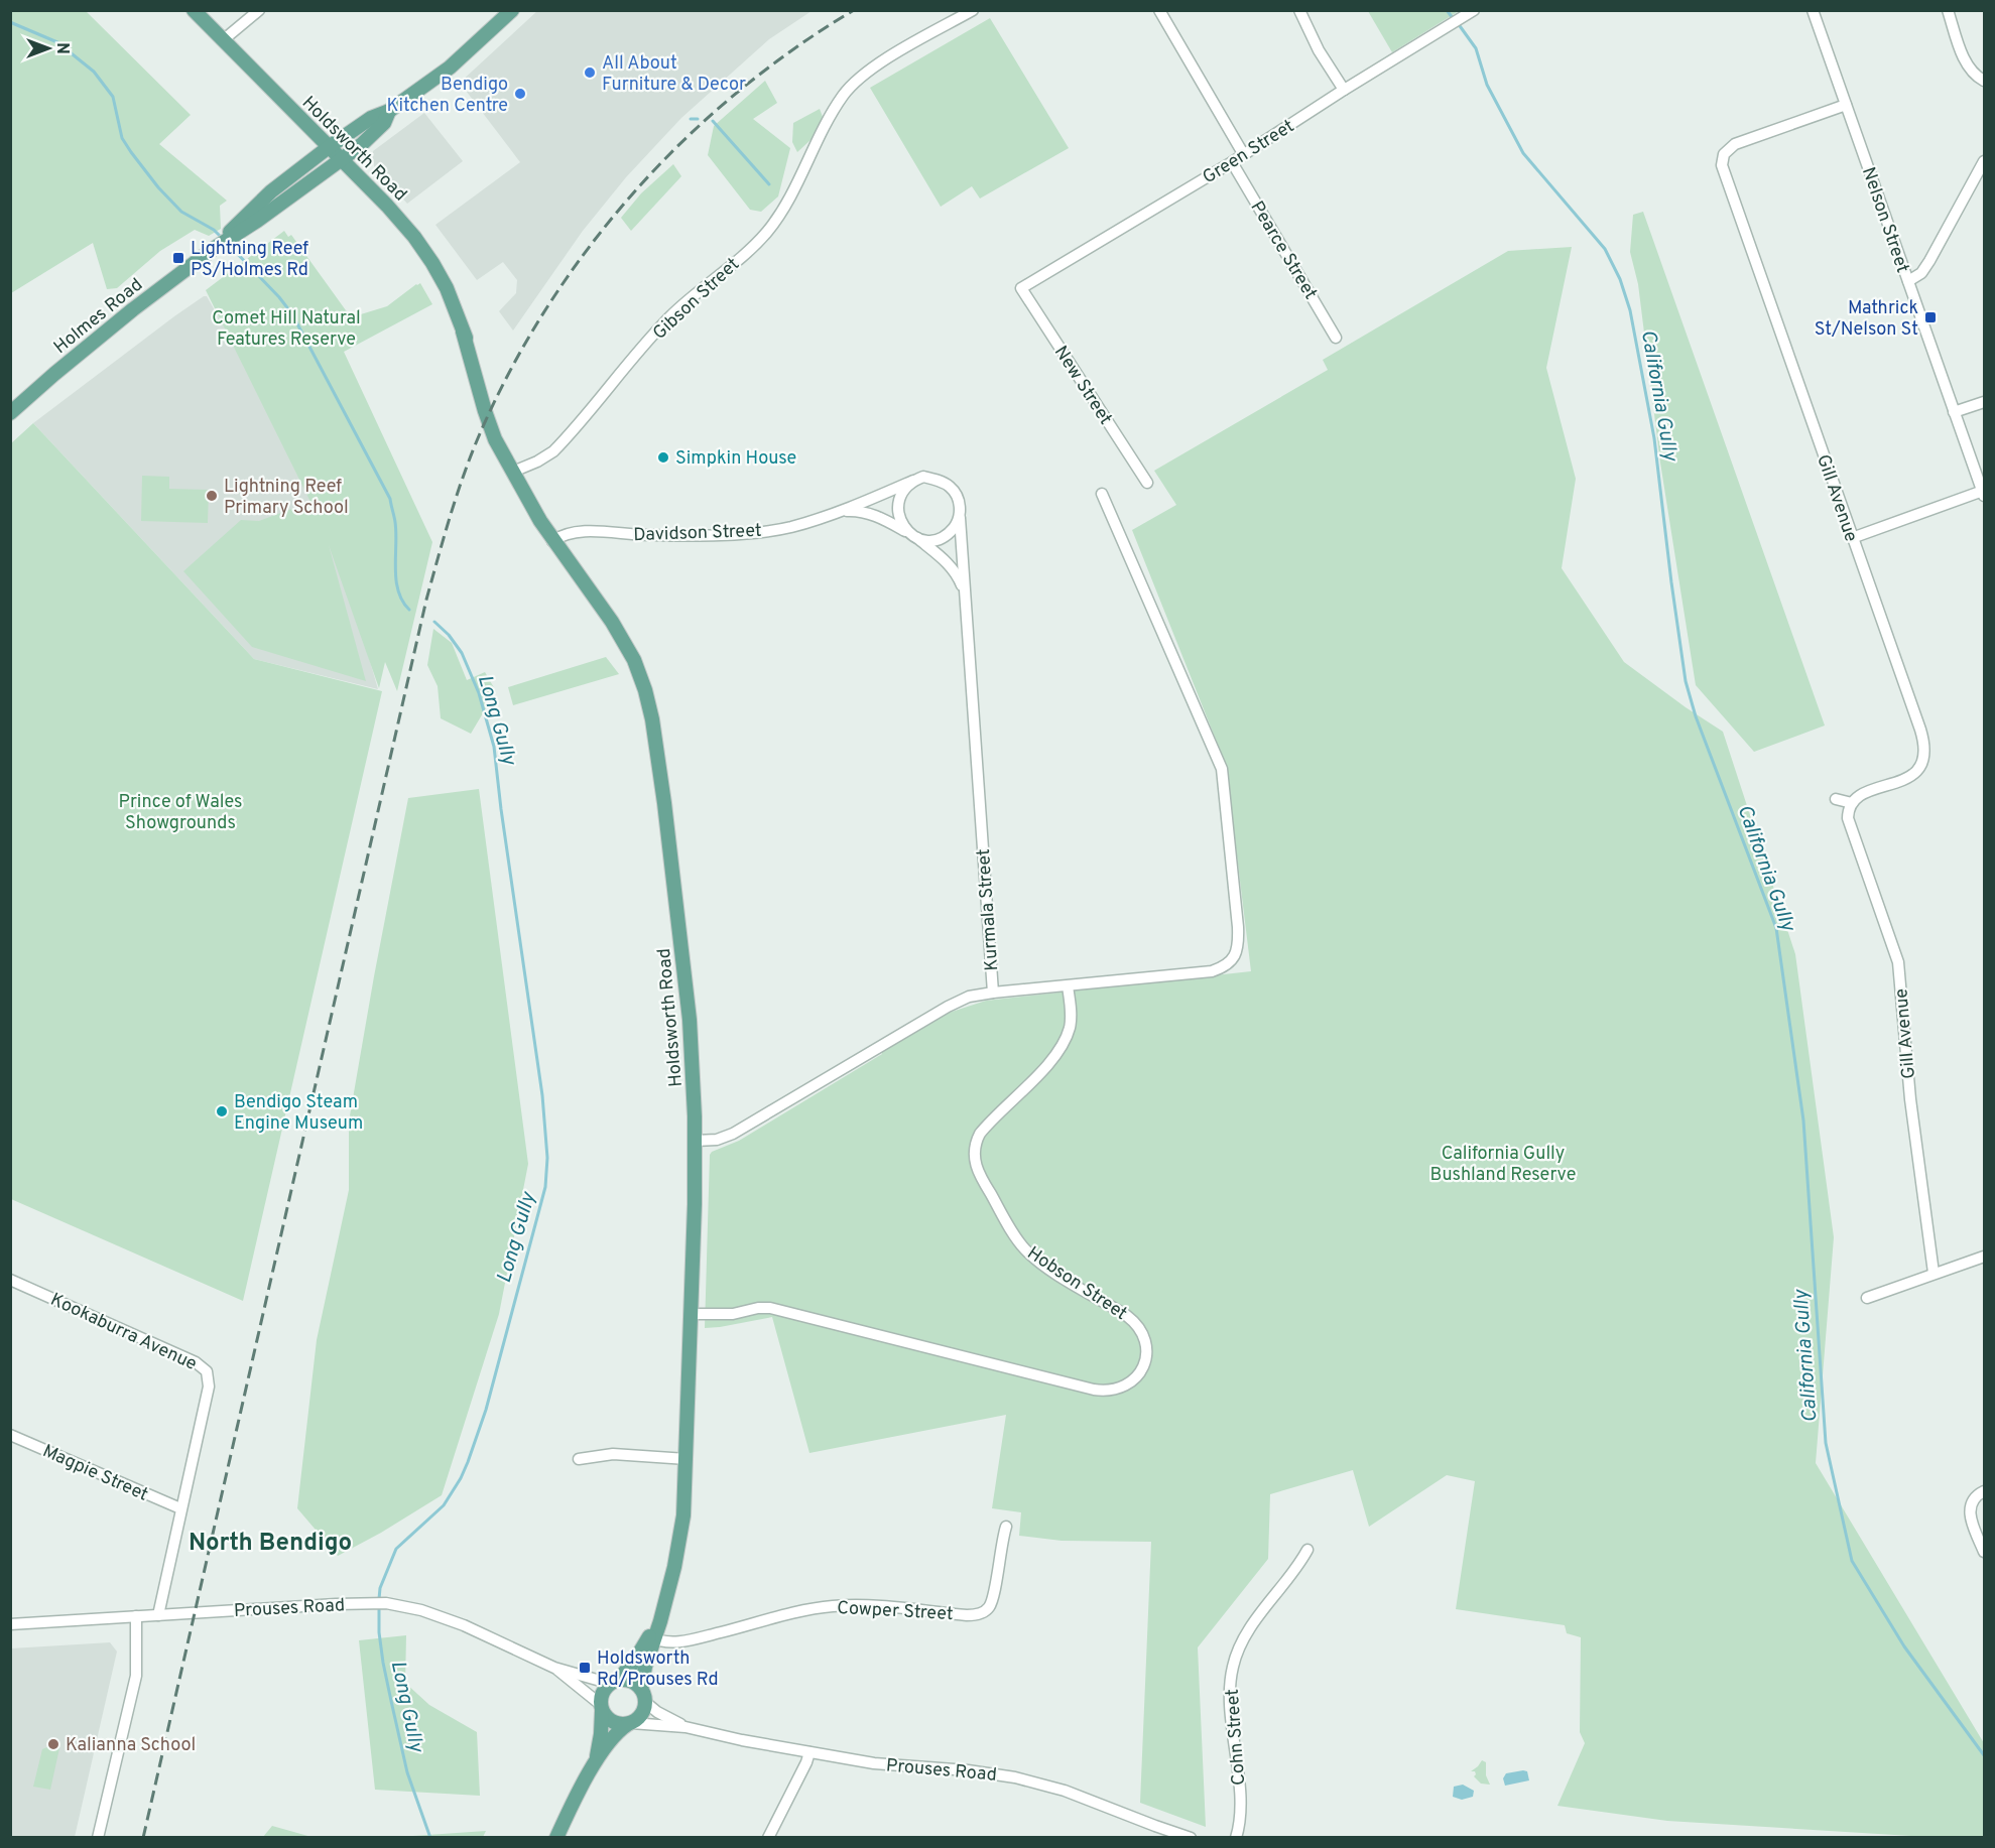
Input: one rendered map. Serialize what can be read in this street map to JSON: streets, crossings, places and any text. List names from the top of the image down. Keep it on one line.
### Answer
{"streets":{"main road":["Holdsworth Road","Holmes Road"],"street":["Green Street","Nelson Street","Pearce Street","Gibson Street","New Street","Gill Avenue","Davidson Street","Kurmala Street","Hobson Street","Kookaburra Avenue","Magpie Street","Prouses Road","Cowper Street","Cohn Street"]},"crossings":[["Holdsworth Road","Gibson Street"],["Holdsworth Road","Holmes Road"],["Holdsworth Road","Davidson Street"],["Holdsworth Road","Kurmala Street"],["Holdsworth Road","Hobson Street"],["Holdsworth Road","Prouses Road"],["Holdsworth Road","Cowper Street"],["Green Street","Pearce Street"],["Green Street","New Street"],["Nelson Street","Gill Avenue"],["Davidson Street","Kurmala Street"],["Kookaburra Avenue","Magpie Street"],["Kookaburra Avenue","Prouses Road"]],"districts":["North Bendigo"],"water":["California Gully","Long Gully"],"parks":["Comet Hill Natural Features Reserve","Prince of Wales Showgrounds","California Gully Bushland Reserve"],"places":{"other":["All About Furniture & Decor","Bendigo Kitchen Centre","Simpkin House","Lightning Reef Primary School","Bendigo Steam Engine Museum","Kalianna School"],"transit":["Lightning Reef PS/Holmes Rd","Mathrick St/Nelson St","Holdsworth Rd/Prouses Rd"]},"north":"right"}
